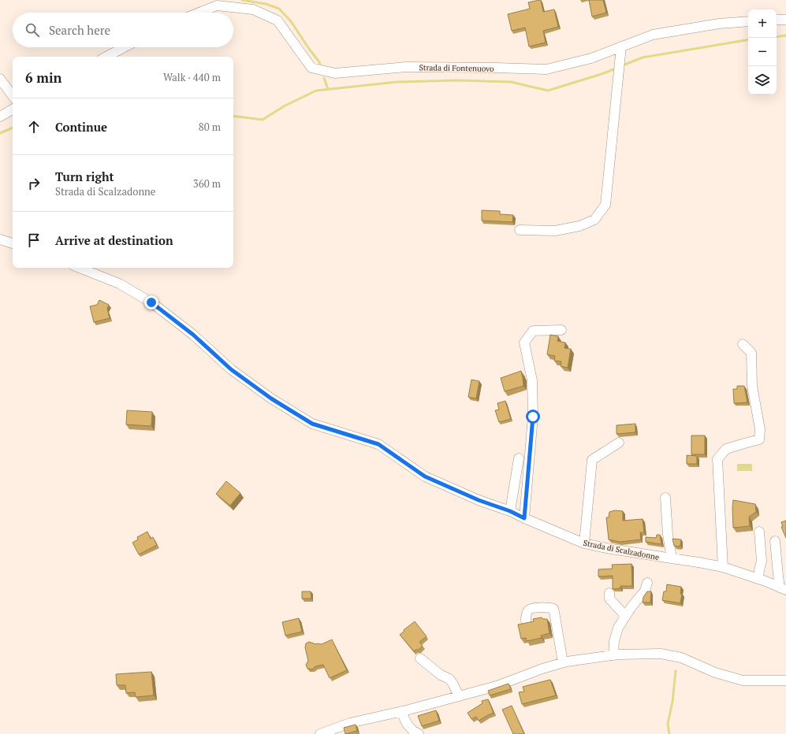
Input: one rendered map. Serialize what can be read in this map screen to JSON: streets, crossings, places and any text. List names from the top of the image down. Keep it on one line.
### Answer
{"streets":{"street":["Strada di Fontenuovo","Strada di Scalzadonne"]},"page":{"map_buttons":["+","−"],"search":"Search here","heading":["6 min","Walk · 440 m"],"list":[["Continue","80 m"],["Turn right","Strada di Scalzadonne","360 m"],"Arrive at destination"]}}
